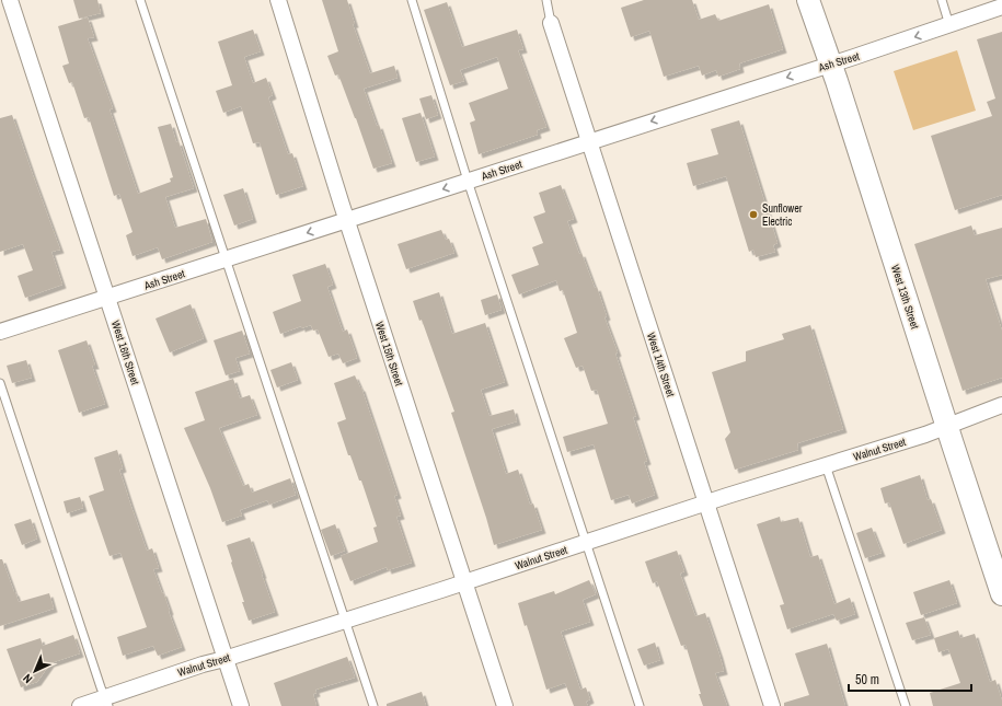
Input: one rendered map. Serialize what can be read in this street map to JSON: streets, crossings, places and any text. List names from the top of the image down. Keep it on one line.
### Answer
{"streets":{"street":["Ash Street","West 13th Street","West 16th Street","West 15th Street","West 14th Street","Walnut Street"]},"crossings":[["Ash Street","West 13th Street"],["Ash Street","West 16th Street"],["Ash Street","West 15th Street"],["Ash Street","West 14th Street"],["West 13th Street","Walnut Street"],["West 16th Street","Walnut Street"],["West 15th Street","Walnut Street"],["West 14th Street","Walnut Street"]],"one_way":["Ash Street"],"places":["Sunflower Electric"],"scale_bar":"50 m","north":"bottom left"}
